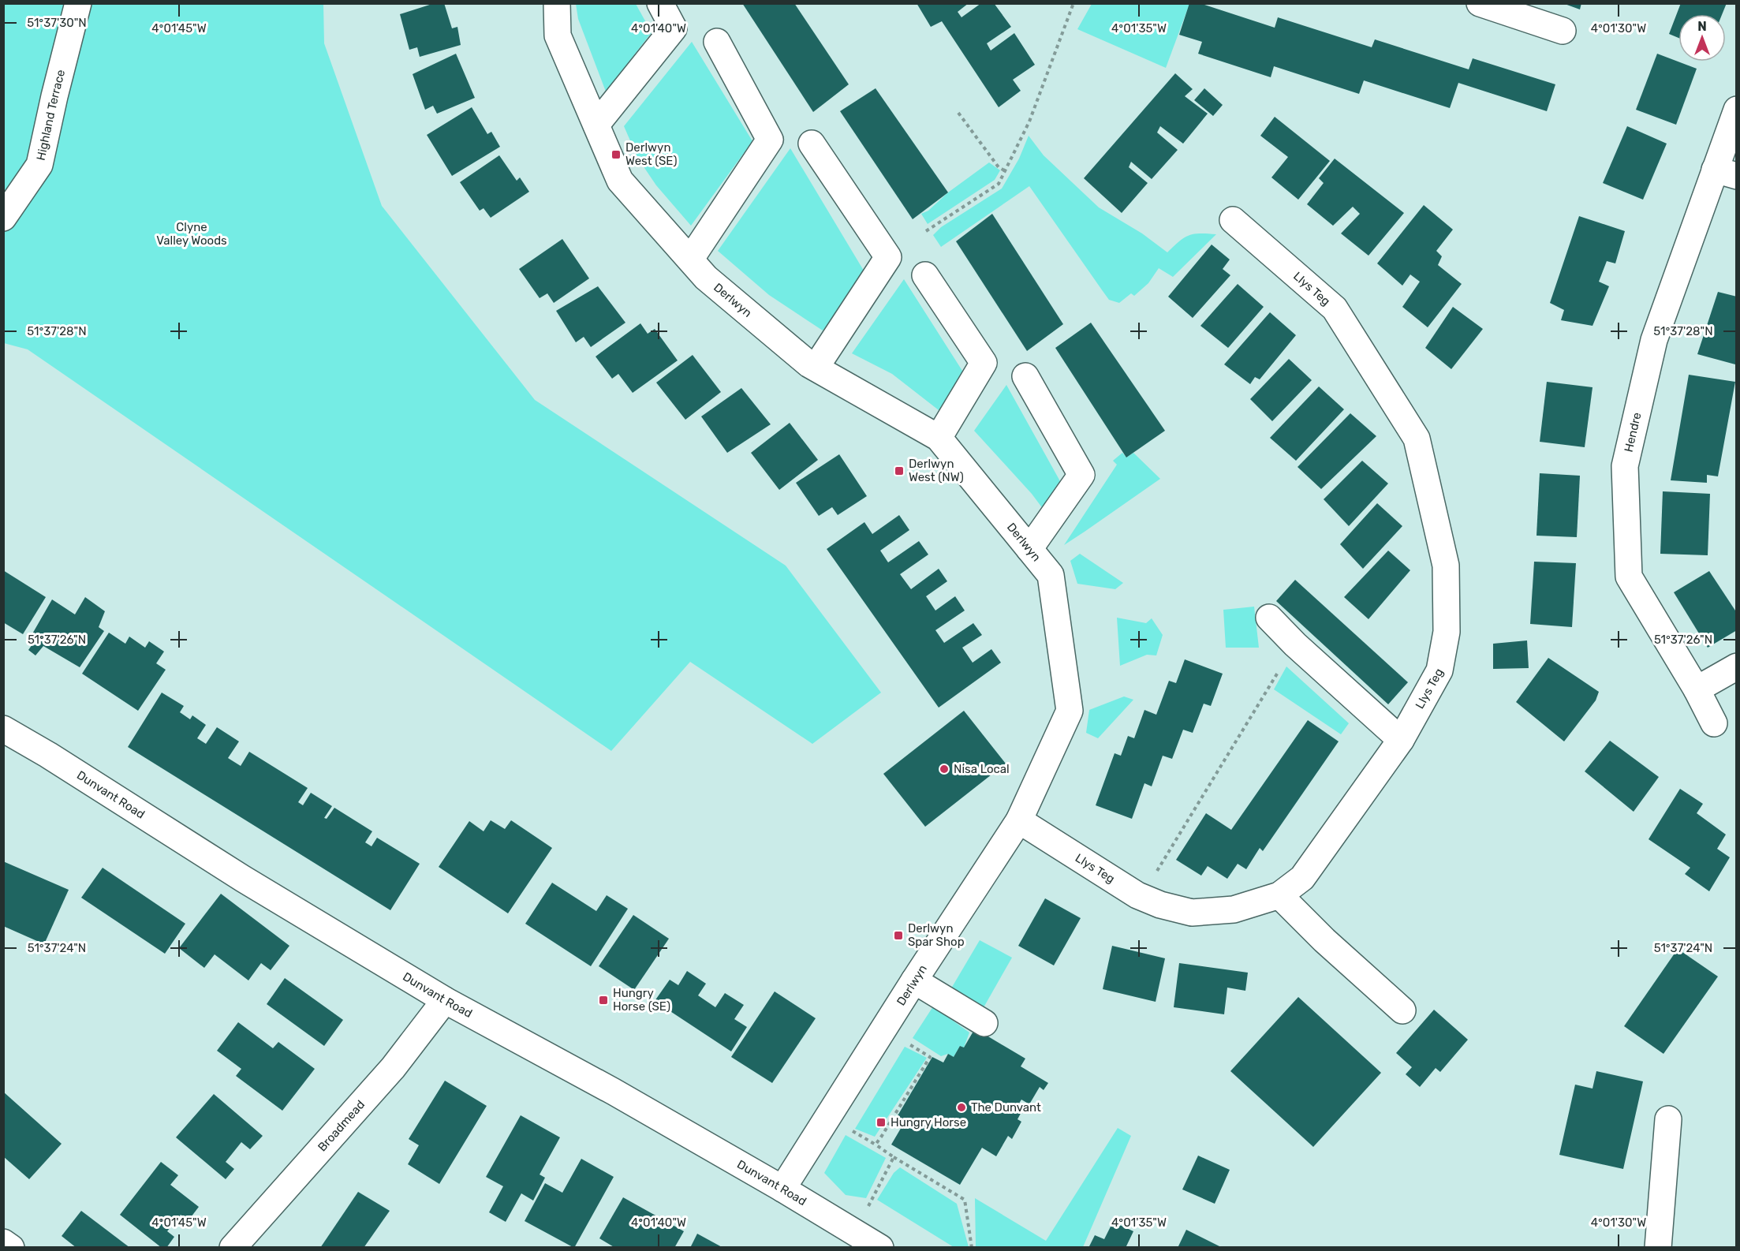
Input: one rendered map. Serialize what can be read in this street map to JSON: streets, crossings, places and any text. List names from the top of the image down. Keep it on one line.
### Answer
{"streets":{"street":["Highland Terrace","Llys Teg","Derlwyn","Hendre","Dunvant Road","Broadmead"]},"crossings":[["Llys Teg","Derlwyn"],["Derlwyn","Dunvant Road"],["Dunvant Road","Broadmead"]],"parks":["Clyne Valley Woods"],"places":{"transit":["Derlwyn West (SE)","Derlwyn West (NW)","Derlwyn Spar Shop","Hungry Horse (SE)","Hungry Horse"],"other":["Nisa Local","The Dunvant"]},"north":"top","coordinates":["51°37'30\"N","4°01'45\"W","4°01'40\"W","4°01'35\"W","4°01'30\"W","51°37'28\"N","51°37'26\"N","51°37'24\"N"]}
